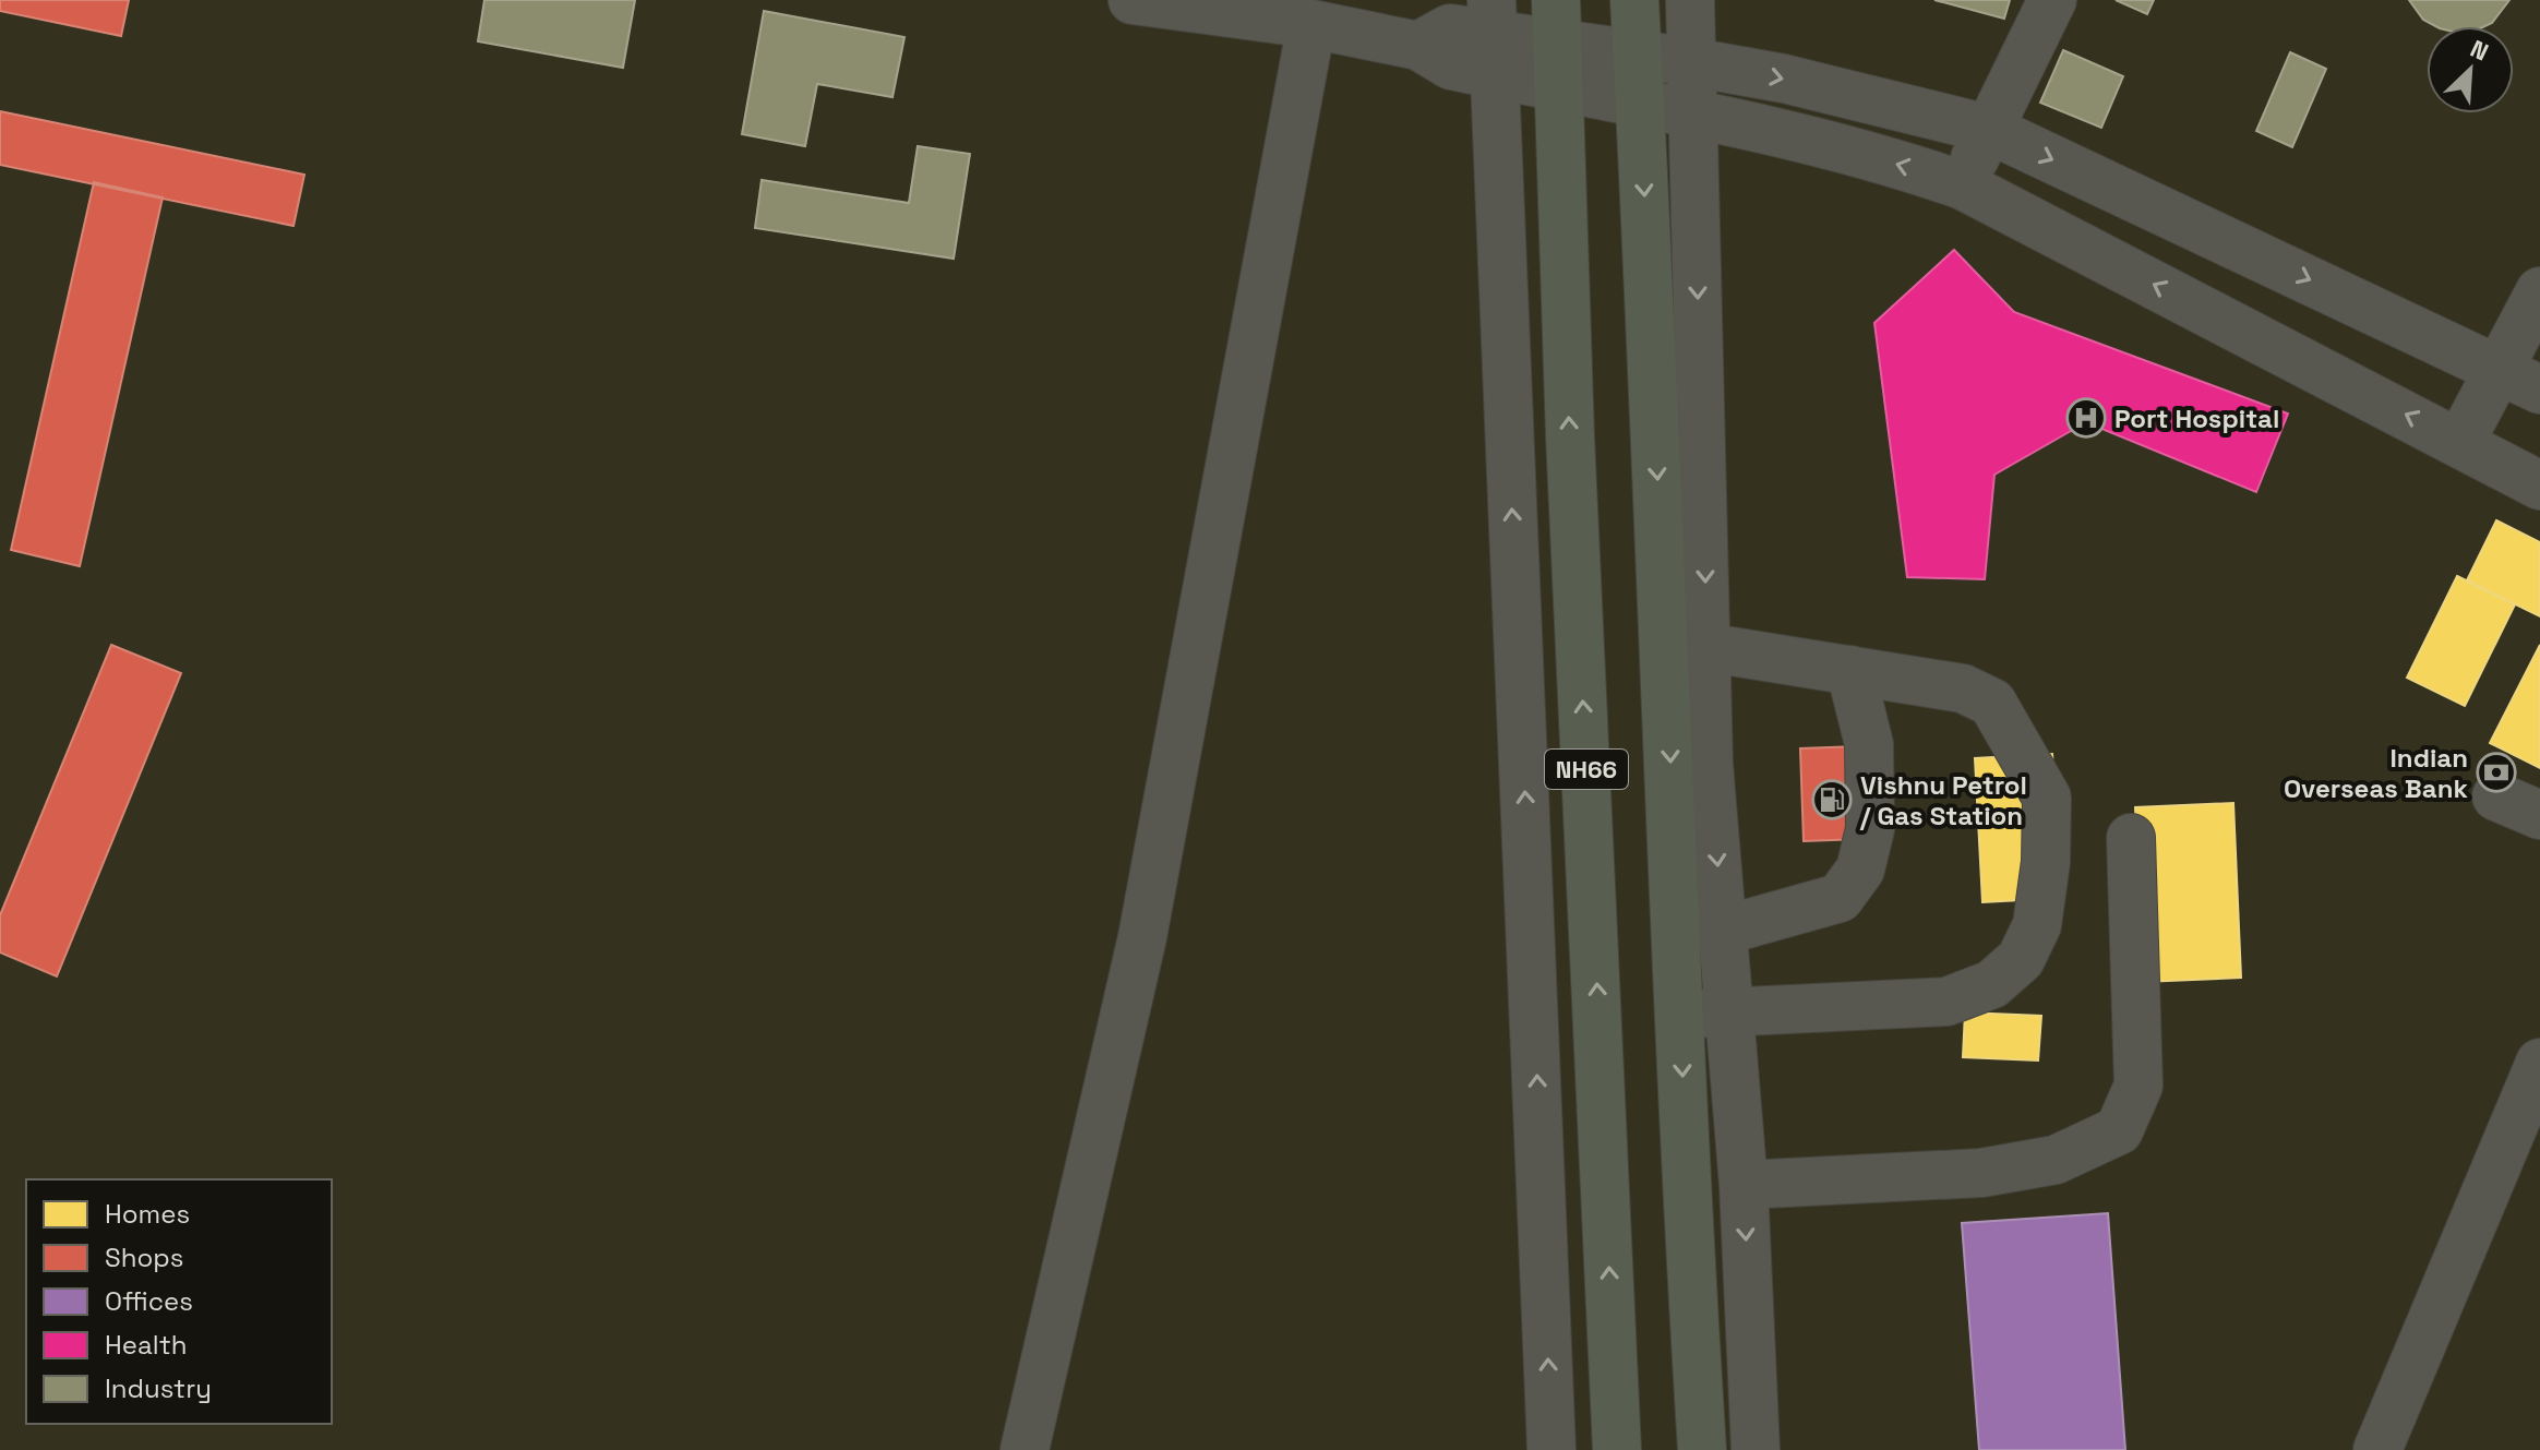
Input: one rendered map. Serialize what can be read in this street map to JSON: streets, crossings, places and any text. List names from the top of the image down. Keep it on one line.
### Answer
{"streets":{"highway":["NH66"]},"places":{"hospital":["Port Hospital"],"bank":["Indian Overseas Bank"],"fuel station":["Vishnu Petrol / Gas Station"]},"legend":["Homes","Shops","Offices","Health","Industry"],"north":"top right"}
